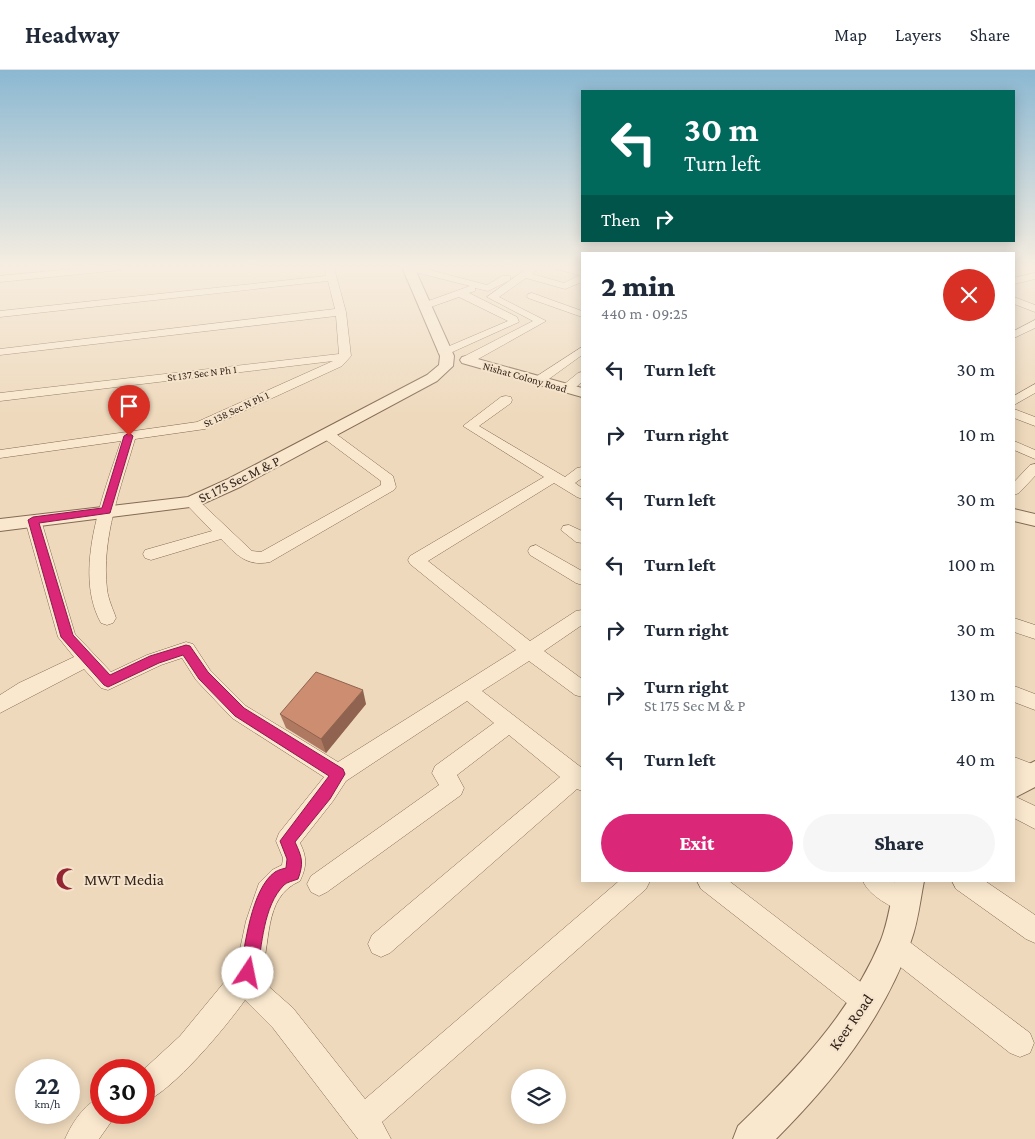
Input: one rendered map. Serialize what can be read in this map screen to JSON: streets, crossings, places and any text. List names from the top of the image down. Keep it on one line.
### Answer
{"streets":{"street":["St 137 Sec N Ph 1","Nishat Colony Road","St 138 Sec N Ph 1","St 175 Sec M & P","Keer Road"]},"crossings":[["St 137 Sec N Ph 1","St 138 Sec N Ph 1"]],"places":{"mosque":["MWT Media"]},"page":{"header":"Headway","nav":["Map","Layers","Share"],"turn":["30 m","Turn left"],"then":"Then","heading":["2 min","440 m · 09:25"],"list":[{"name":"Turn left","value":"30 m"},{"name":"Turn right","value":"10 m"},{"name":"Turn left","value":"30 m"},{"name":"Turn left","value":"100 m"},{"name":"Turn right","value":"30 m"},{"name":"Turn right","note":"St 175 Sec M & P","value":"130 m"},{"name":"Turn left","value":"40 m"}],"buttons":["Exit","Share"],"speed":"22 km/h","limit":"30"}}
